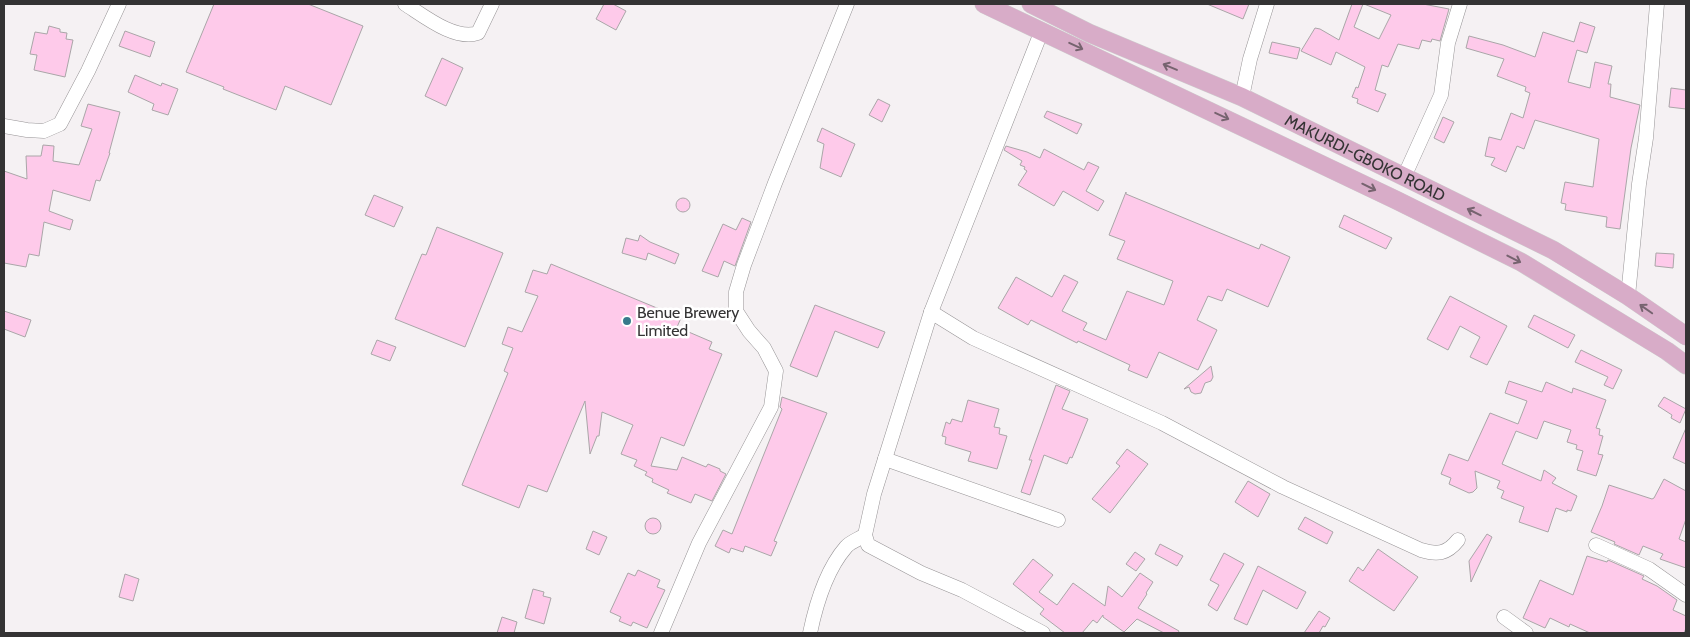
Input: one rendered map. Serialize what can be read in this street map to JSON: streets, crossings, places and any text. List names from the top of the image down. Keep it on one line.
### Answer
{"streets":{"main road":["MAKURDI-GBOKO ROAD"]},"places":["Benue Brewery Limited"]}
